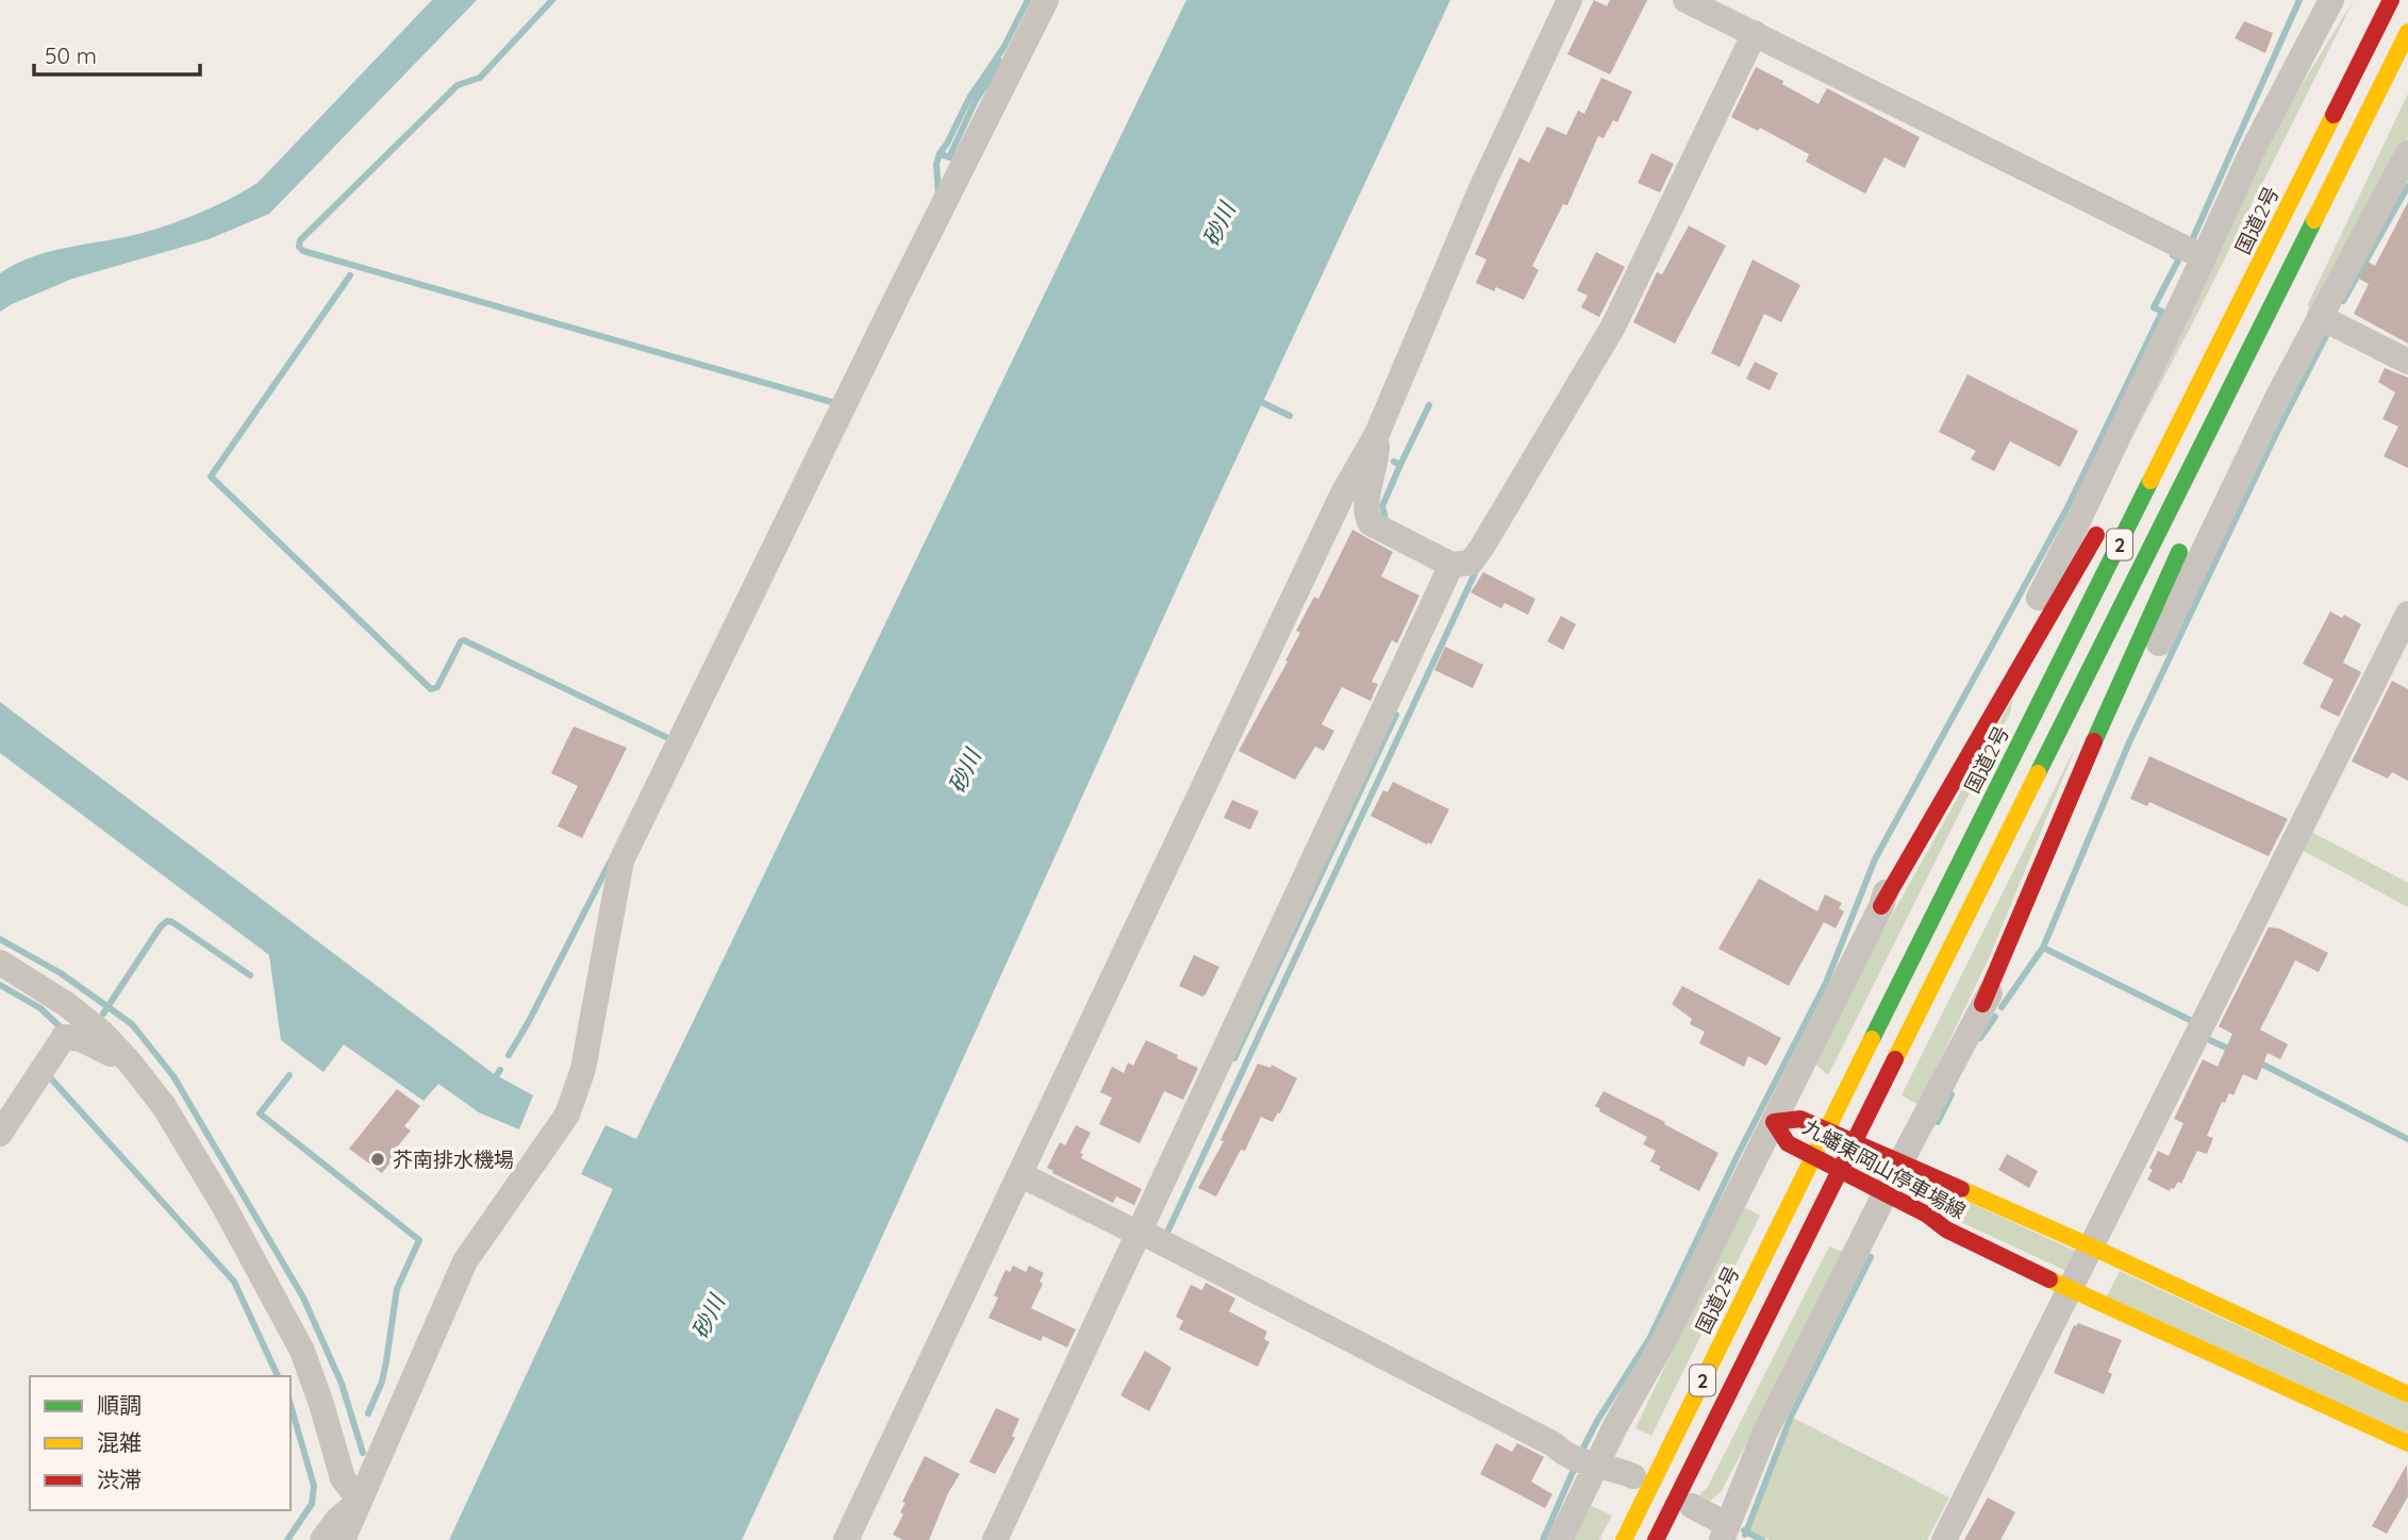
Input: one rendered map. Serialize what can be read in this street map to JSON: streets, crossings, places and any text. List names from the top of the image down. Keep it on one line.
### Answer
{"streets":{"main road":["国道2号","2","九蟠東岡山停車場線"]},"water":["砂川"],"places":["芥南排水機場"],"legend":["順調","混雑","渋滞"],"scale_bar":"50 m"}
